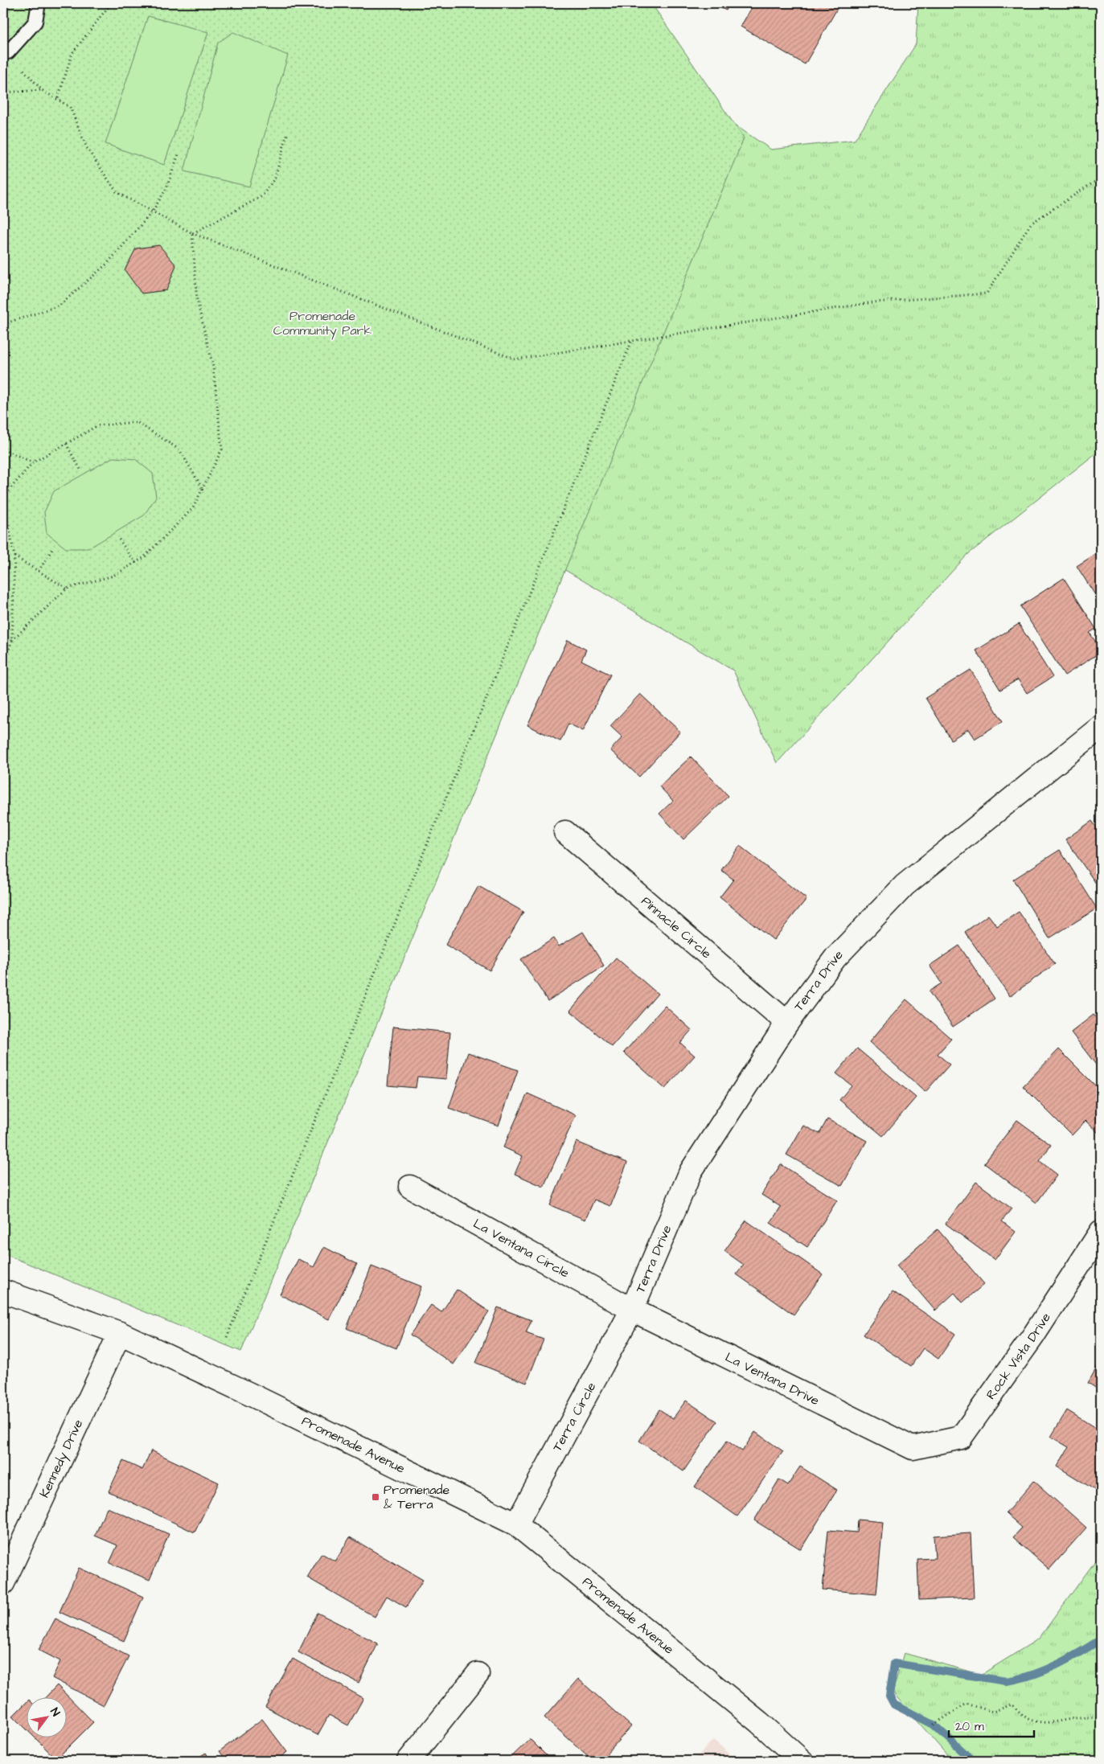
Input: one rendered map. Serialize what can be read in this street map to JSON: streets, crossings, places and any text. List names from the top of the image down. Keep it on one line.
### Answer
{"streets":{"street":["Pinnacle Circle","Terra Drive","La Ventana Circle","Rock Vista Drive","La Ventana Drive","Terra Circle","Promenade Avenue","Kennedy Drive"]},"crossings":[["Pinnacle Circle","Terra Drive"],["Terra Drive","La Ventana Circle"],["Terra Drive","La Ventana Drive"],["Terra Drive","Terra Circle"],["La Ventana Circle","La Ventana Drive"],["La Ventana Circle","Terra Circle"],["Rock Vista Drive","La Ventana Drive"],["La Ventana Drive","Terra Circle"],["Terra Circle","Promenade Avenue"],["Promenade Avenue","Kennedy Drive"]],"parks":["Promenade Community Park"],"places":{"transit":["Promenade & Terra"]},"scale_bar":"20 m","north":"top right"}
